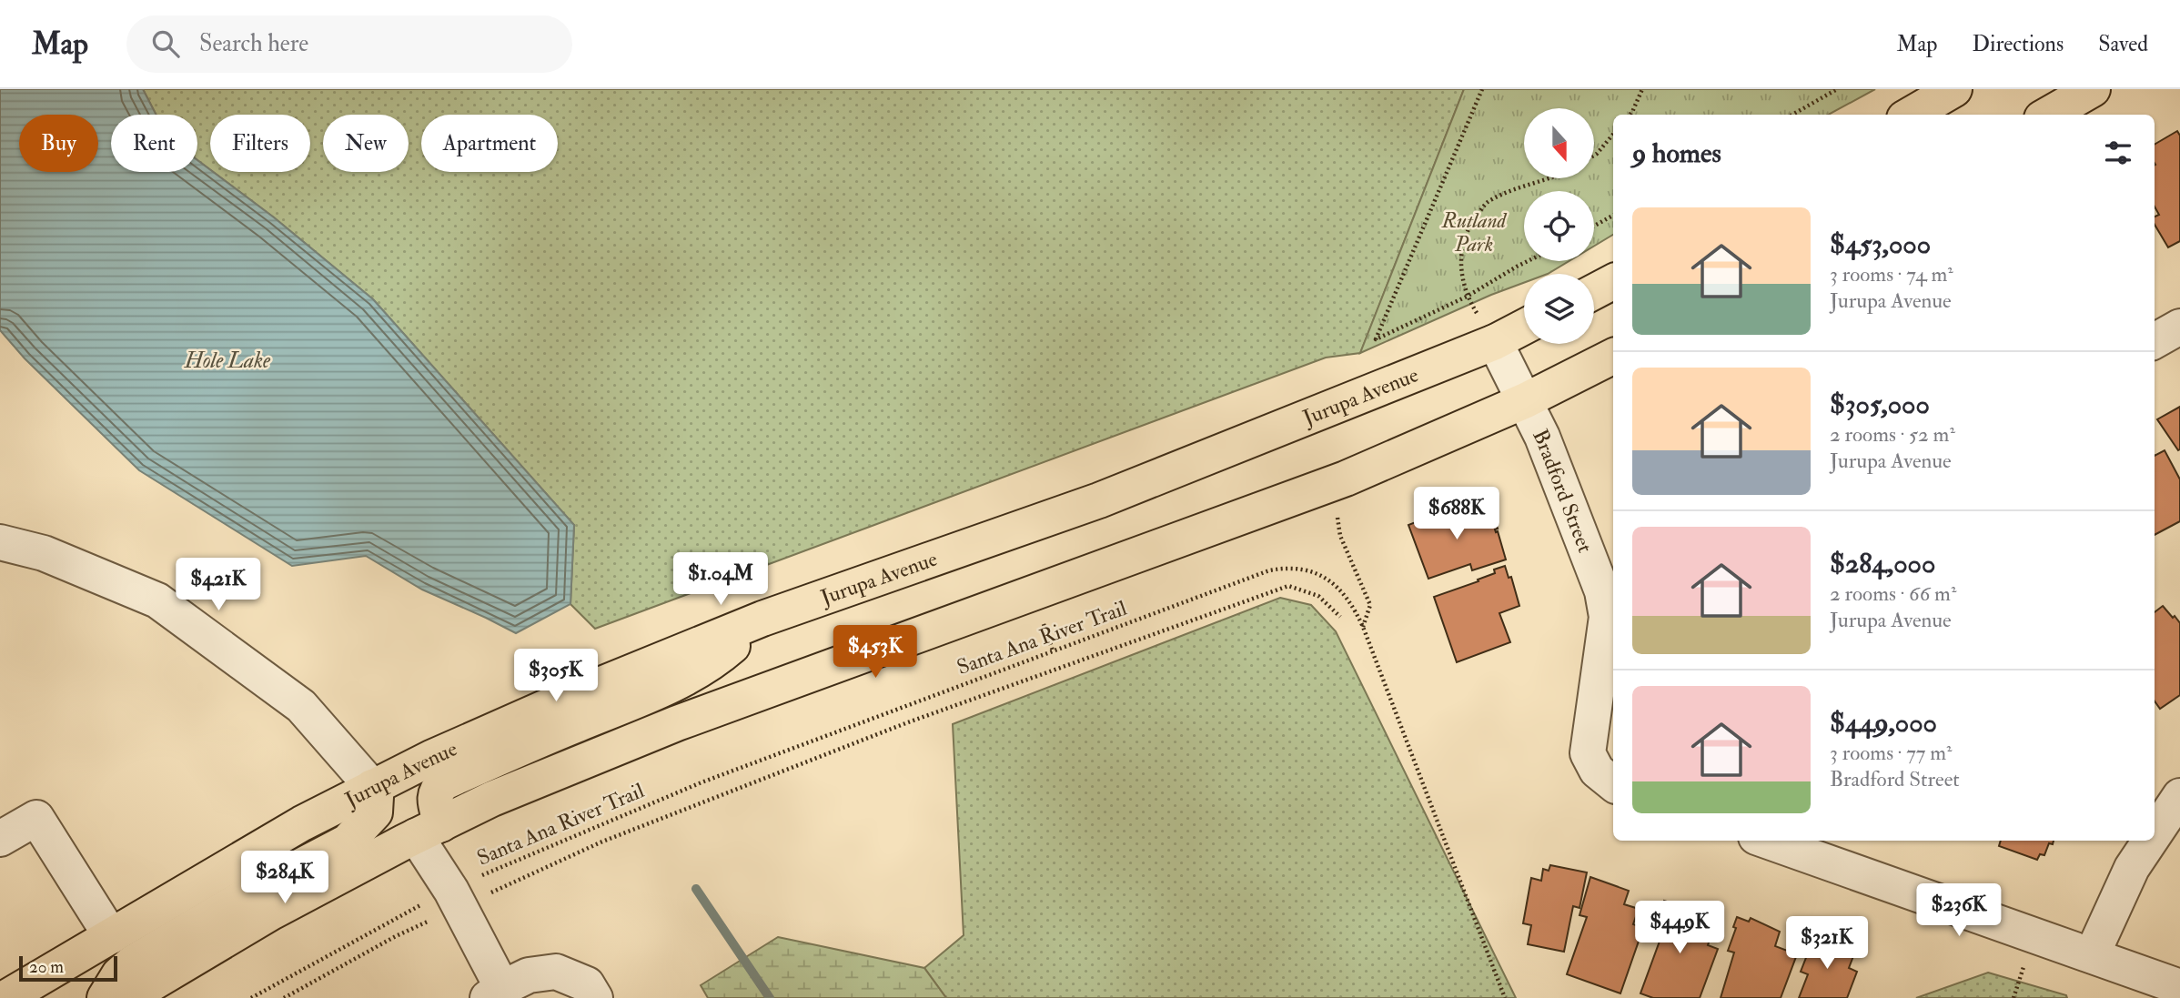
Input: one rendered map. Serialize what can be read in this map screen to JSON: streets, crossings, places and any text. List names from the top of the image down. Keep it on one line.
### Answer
{"streets":{"main road":["Jurupa Avenue"],"street":["Bradford Street"],"path":["Santa Ana River Trail"]},"crossings":[["Jurupa Avenue","Bradford Street"]],"water":["Hole Lake"],"parks":["Rutland Park"],"scale_bar":"20 m","north":"bottom","page":{"header":"Map","search":"Search here","nav":["Map","Directions","Saved"],"chip":["Buy","Rent","Filters","New","Apartment"],"heading":"9 homes","list":[{"name":"$453,000","note":"3 rooms · 74 m² · Jurupa Avenue"},{"name":"$305,000","note":"2 rooms · 52 m² · Jurupa Avenue"},{"name":"$284,000","note":"2 rooms · 66 m² · Jurupa Avenue"},{"name":"$449,000","note":"3 rooms · 77 m² · Bradford Street"}],"price":["$688K","$1.04M","$421K","$453K","$305K","$284K","$236K","$449K","$321K"],"scale":"20 m"}}
